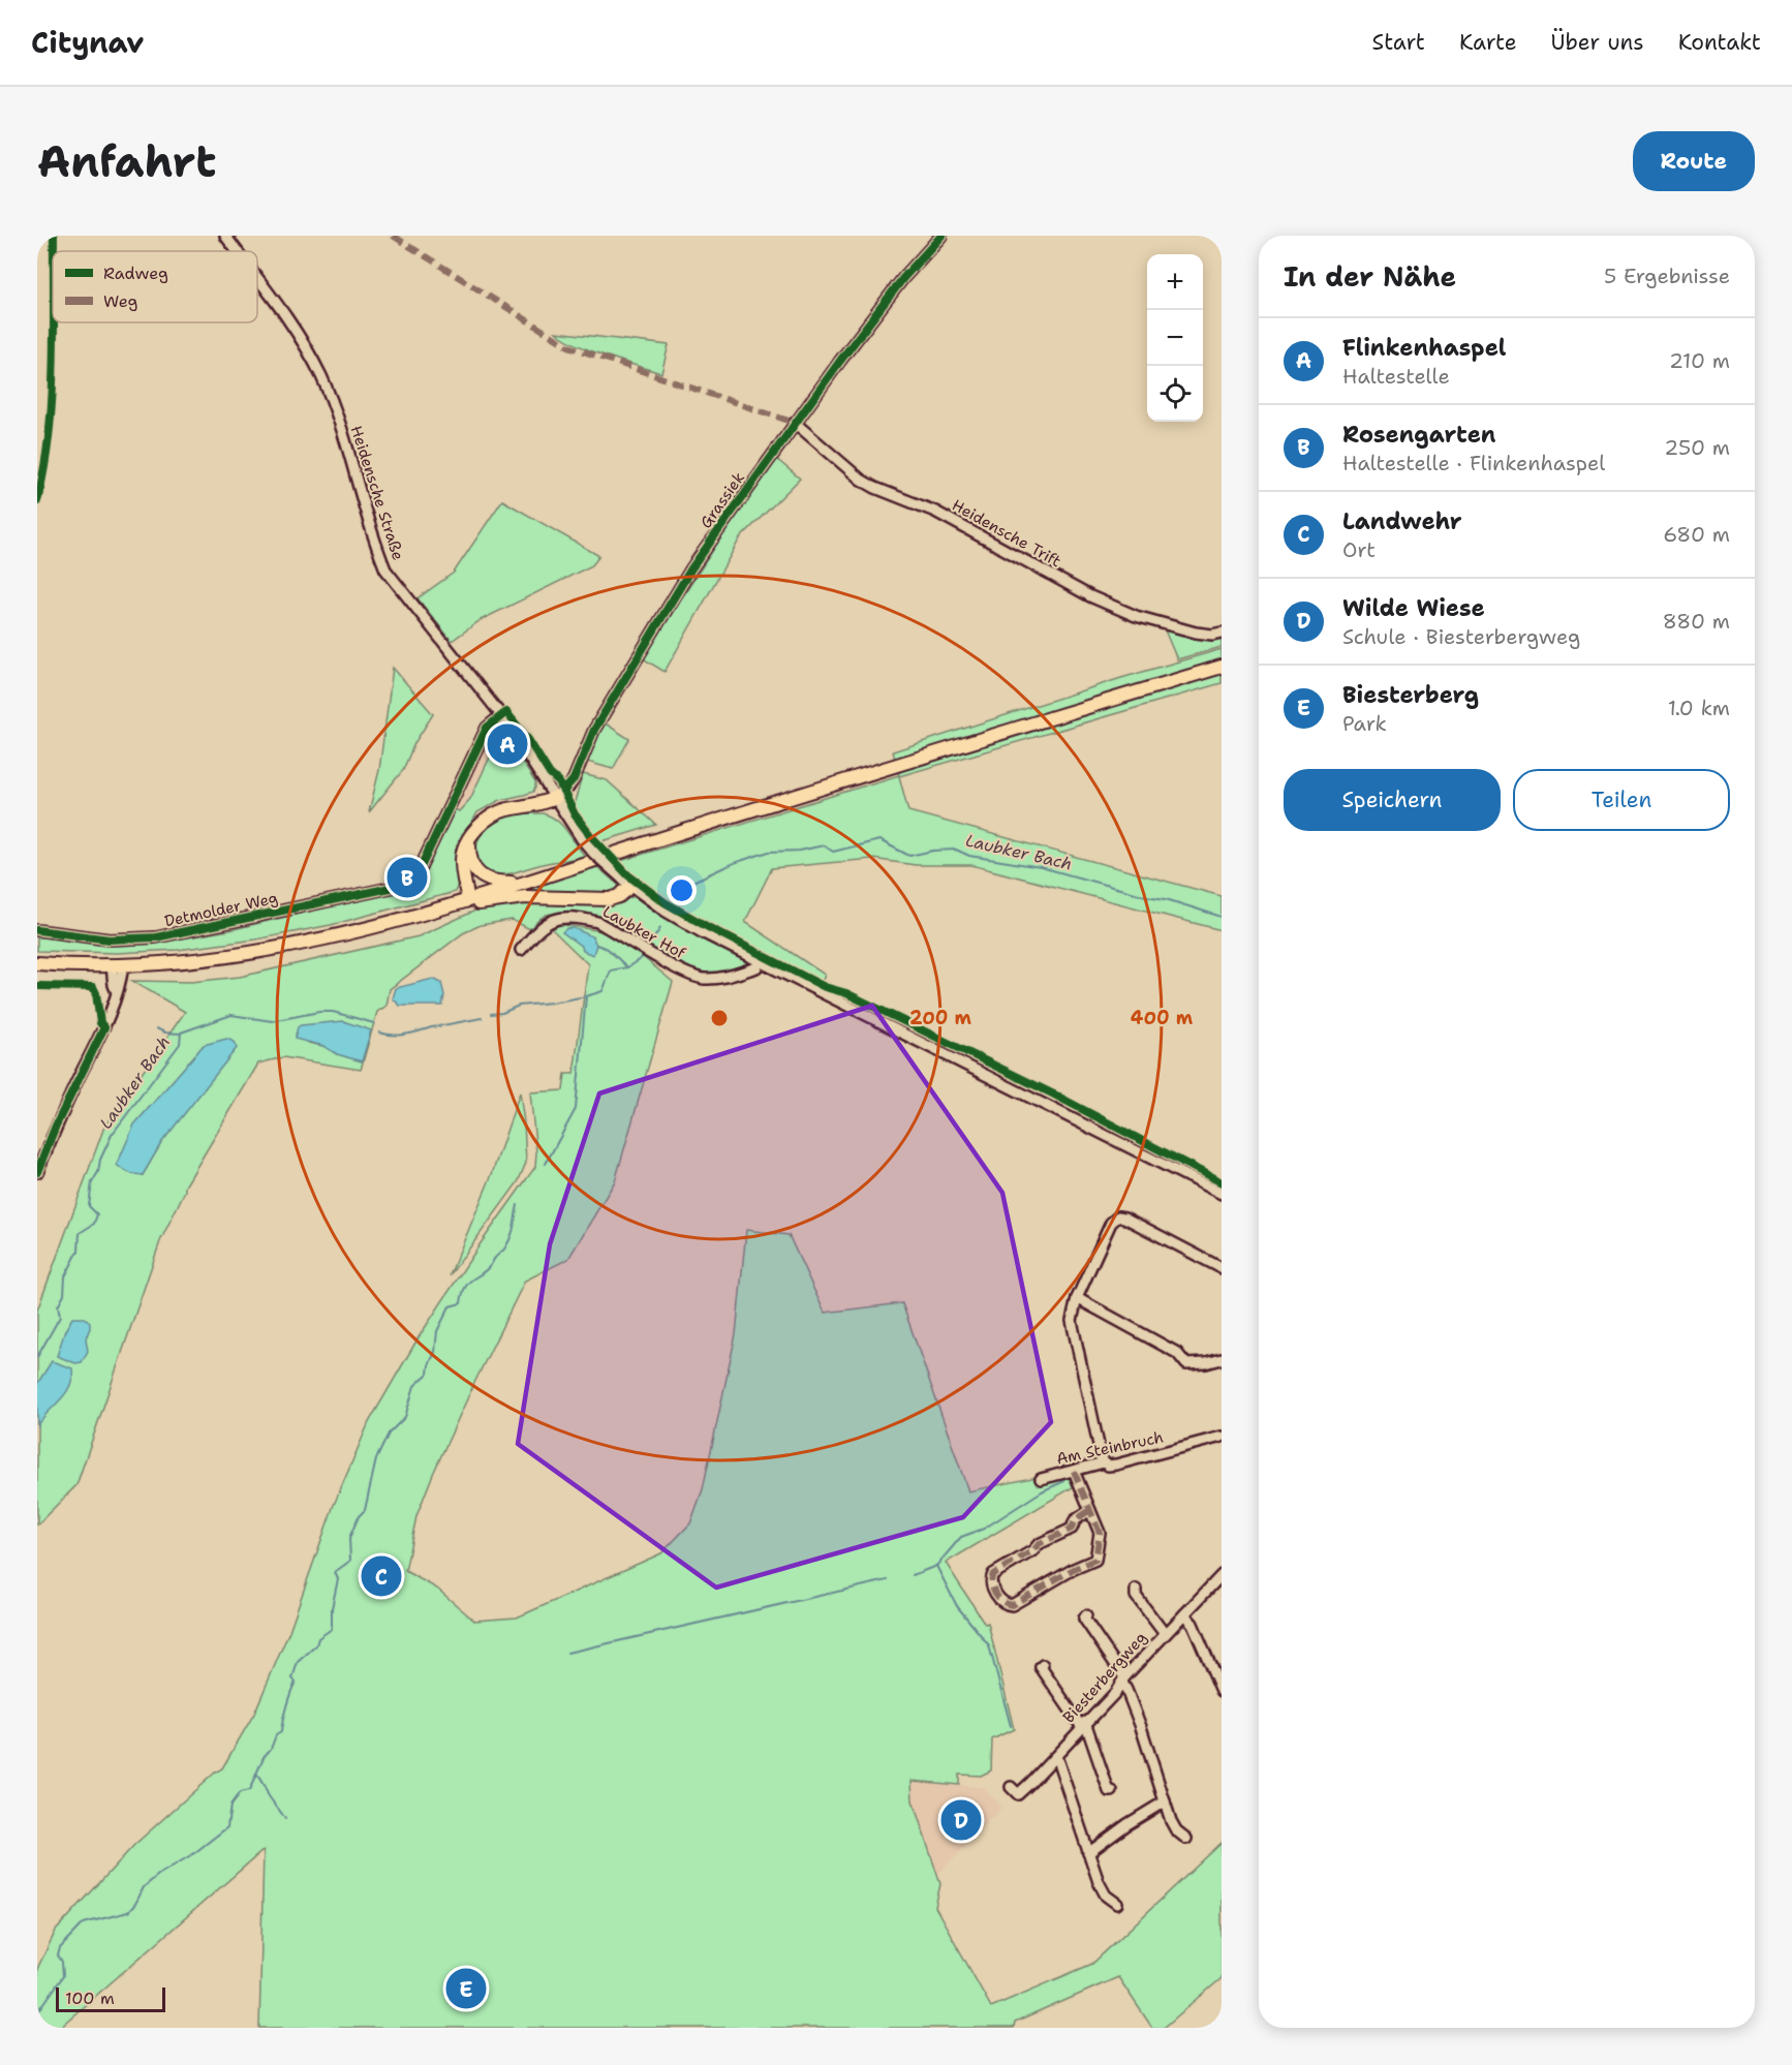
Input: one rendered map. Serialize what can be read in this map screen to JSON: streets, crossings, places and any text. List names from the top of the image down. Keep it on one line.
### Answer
{"streets":{"street":["Heidensche Straße","Grassiek","Heidensche Trift","Detmolder Weg","Laubker Hof","Am Steinbruch","Biesterbergweg"]},"crossings":[["Heidensche Straße","Grassiek"],["Heidensche Straße","Detmolder Weg"],["Grassiek","Heidensche Trift"]],"water":["Laubker Bach"],"legend":["Radweg","Weg"],"scale_bar":"100 m","page":{"header":"Citynav","nav":["Start","Karte","Über uns","Kontakt"],"buttons":["Route",["Speichern","Teilen"]],"title":"Anfahrt","heading":["In der Nähe","5 Ergebnisse"],"map_buttons":["+","−"],"list":[{"mark":"A","name":"Flinkenhaspel","note":"Haltestelle","value":"210 m"},{"mark":"B","name":"Rosengarten","note":"Haltestelle · Flinkenhaspel","value":"250 m"},{"mark":"C","name":"Landwehr","note":"Ort","value":"680 m"},{"mark":"D","name":"Wilde Wiese","note":"Schule · Biesterbergweg","value":"880 m"},{"mark":"E","name":"Biesterberg","note":"Park","value":"1.0 km"}],"pins":["A","B","C","D","E"],"scale":"100 m"},"rings":["200 m","400 m"]}
